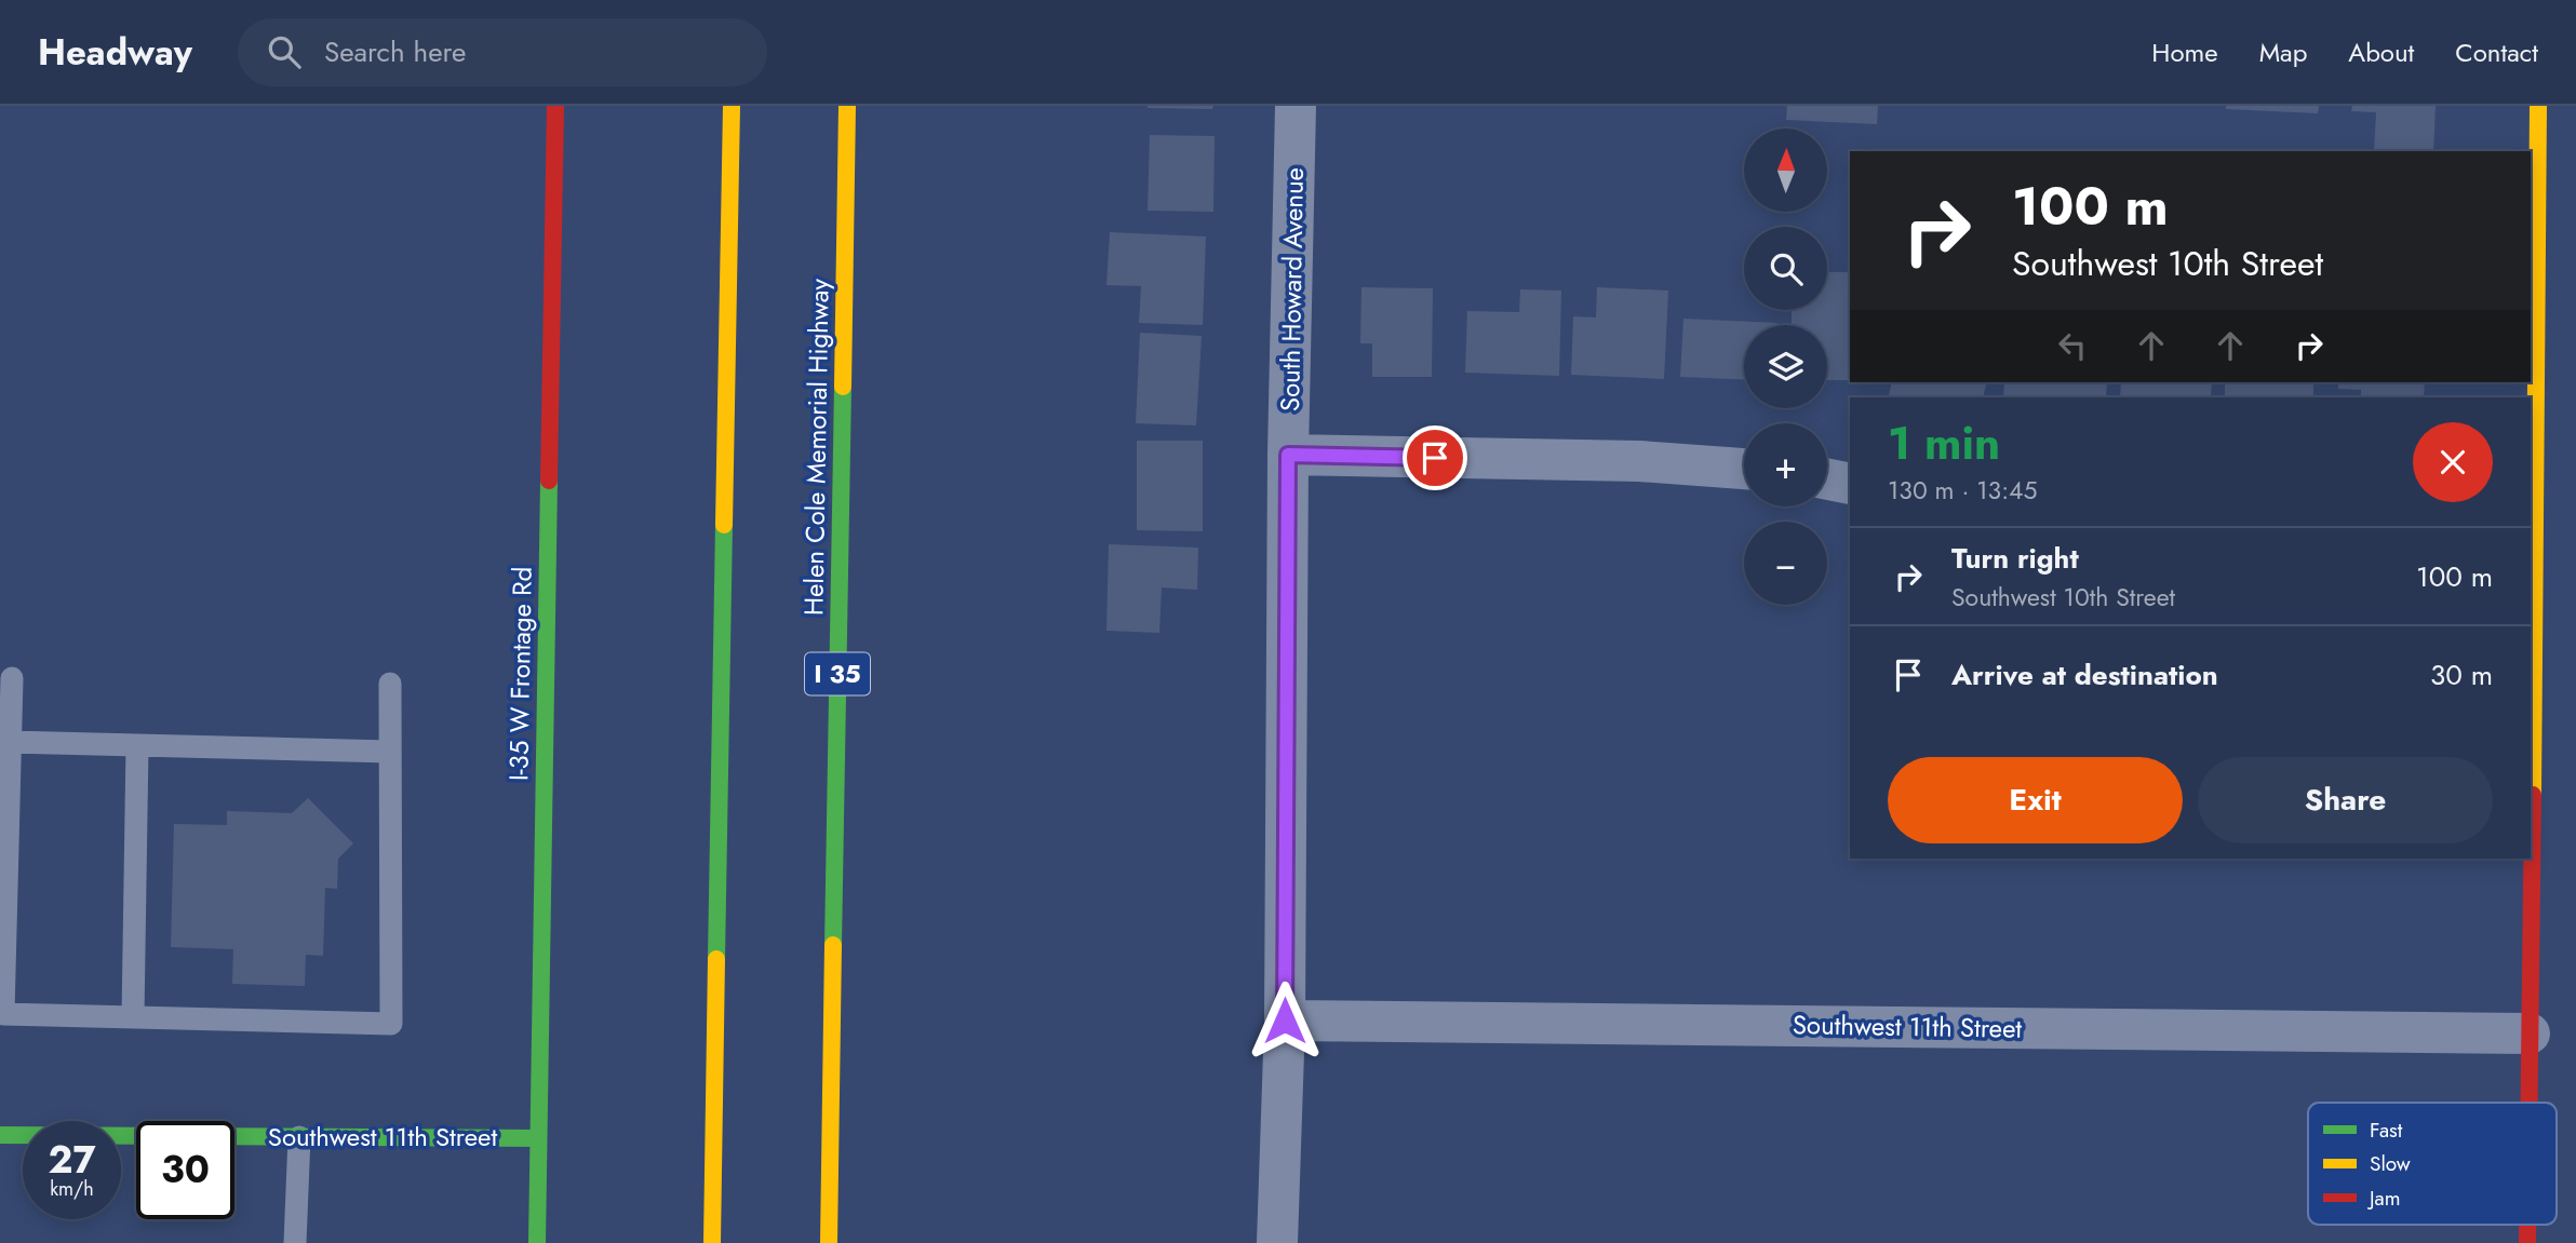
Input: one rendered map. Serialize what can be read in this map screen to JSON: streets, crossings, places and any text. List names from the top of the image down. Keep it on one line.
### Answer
{"streets":{"main road":["Helen Cole Memorial Highway","I-35 W Frontage Rd","I 35","Southwest 11th Street"],"street":["South Howard Avenue"]},"crossings":[["South Howard Avenue","Southwest 11th Street"],["I-35 W Frontage Rd","Southwest 11th Street"]],"legend":["Fast","Slow","Jam"],"north":"top","page":{"header":"Headway","search":"Search here","nav":["Home","Map","About","Contact"],"map_buttons":["+","−"],"turn":["100 m","Southwest 10th Street"],"heading":["1 min","130 m · 13:45"],"list":[{"name":"Turn right","note":"Southwest 10th Street","value":"100 m"},{"name":"Arrive at destination","value":"30 m"}],"buttons":["Exit","Share"],"speed":"27 km/h","limit":"30"}}
